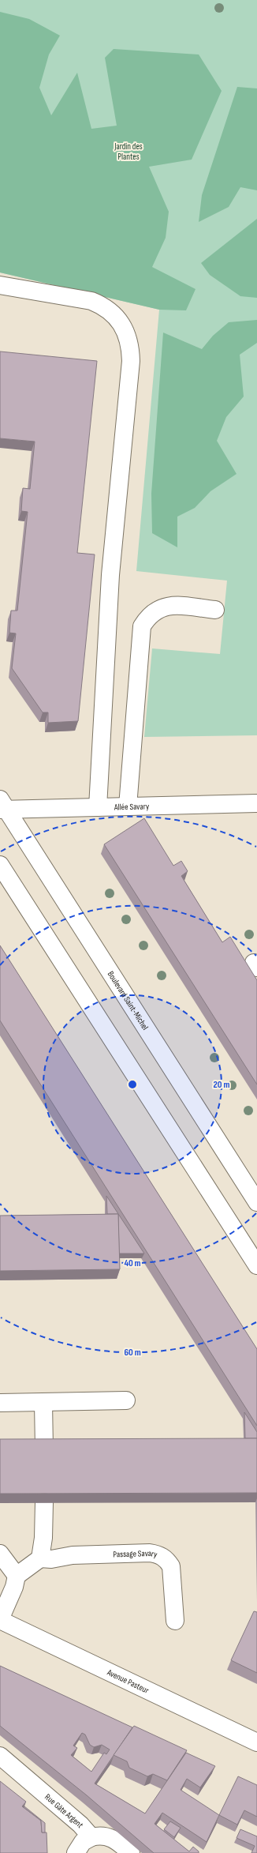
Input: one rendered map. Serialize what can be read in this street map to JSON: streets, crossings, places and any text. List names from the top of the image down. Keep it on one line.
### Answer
{"streets":{"main road":["Allée Savary","Boulevard Saint-Michel","Passage Savary","Avenue Pasteur","Rue Gâte Argent"]},"crossings":[["Allée Savary","Boulevard Saint-Michel"]],"parks":["Jardin des Plantes"],"rings":["20 m","40 m","60 m"]}
